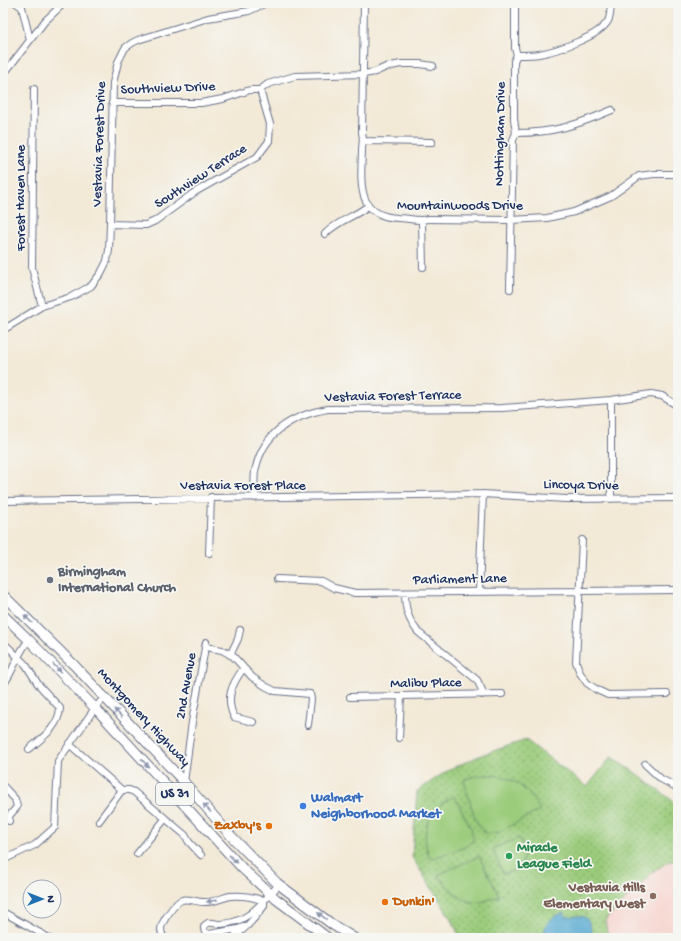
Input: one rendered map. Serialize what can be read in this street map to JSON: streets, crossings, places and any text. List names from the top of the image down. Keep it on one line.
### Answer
{"streets":{"main road":["Montgomery Highway","US 31"],"street":["Southview Drive","Nottingham Drive","Vestavia Forest Drive","Southview Terrace","Forest Haven Lane","Mountainwoods Drive","Vestavia Forest Terrace","Vestavia Forest Place","Lincoya Drive","Parliament Lane","Malibu Place","2nd Avenue"]},"crossings":[["Southview Drive","Vestavia Forest Drive"],["Southview Drive","Southview Terrace"],["Nottingham Drive","Mountainwoods Drive"],["Vestavia Forest Drive","Southview Terrace"],["Vestavia Forest Drive","Forest Haven Lane"],["Vestavia Forest Terrace","Vestavia Forest Place"],["Vestavia Forest Place","Lincoya Drive"],["2nd Avenue","Montgomery Highway"]],"places":["Birmingham International Church","Walmart Neighborhood Market","Zaxby's","Miracle League Field","Vestavia Hills Elementary West","Dunkin'"],"north":"right"}
